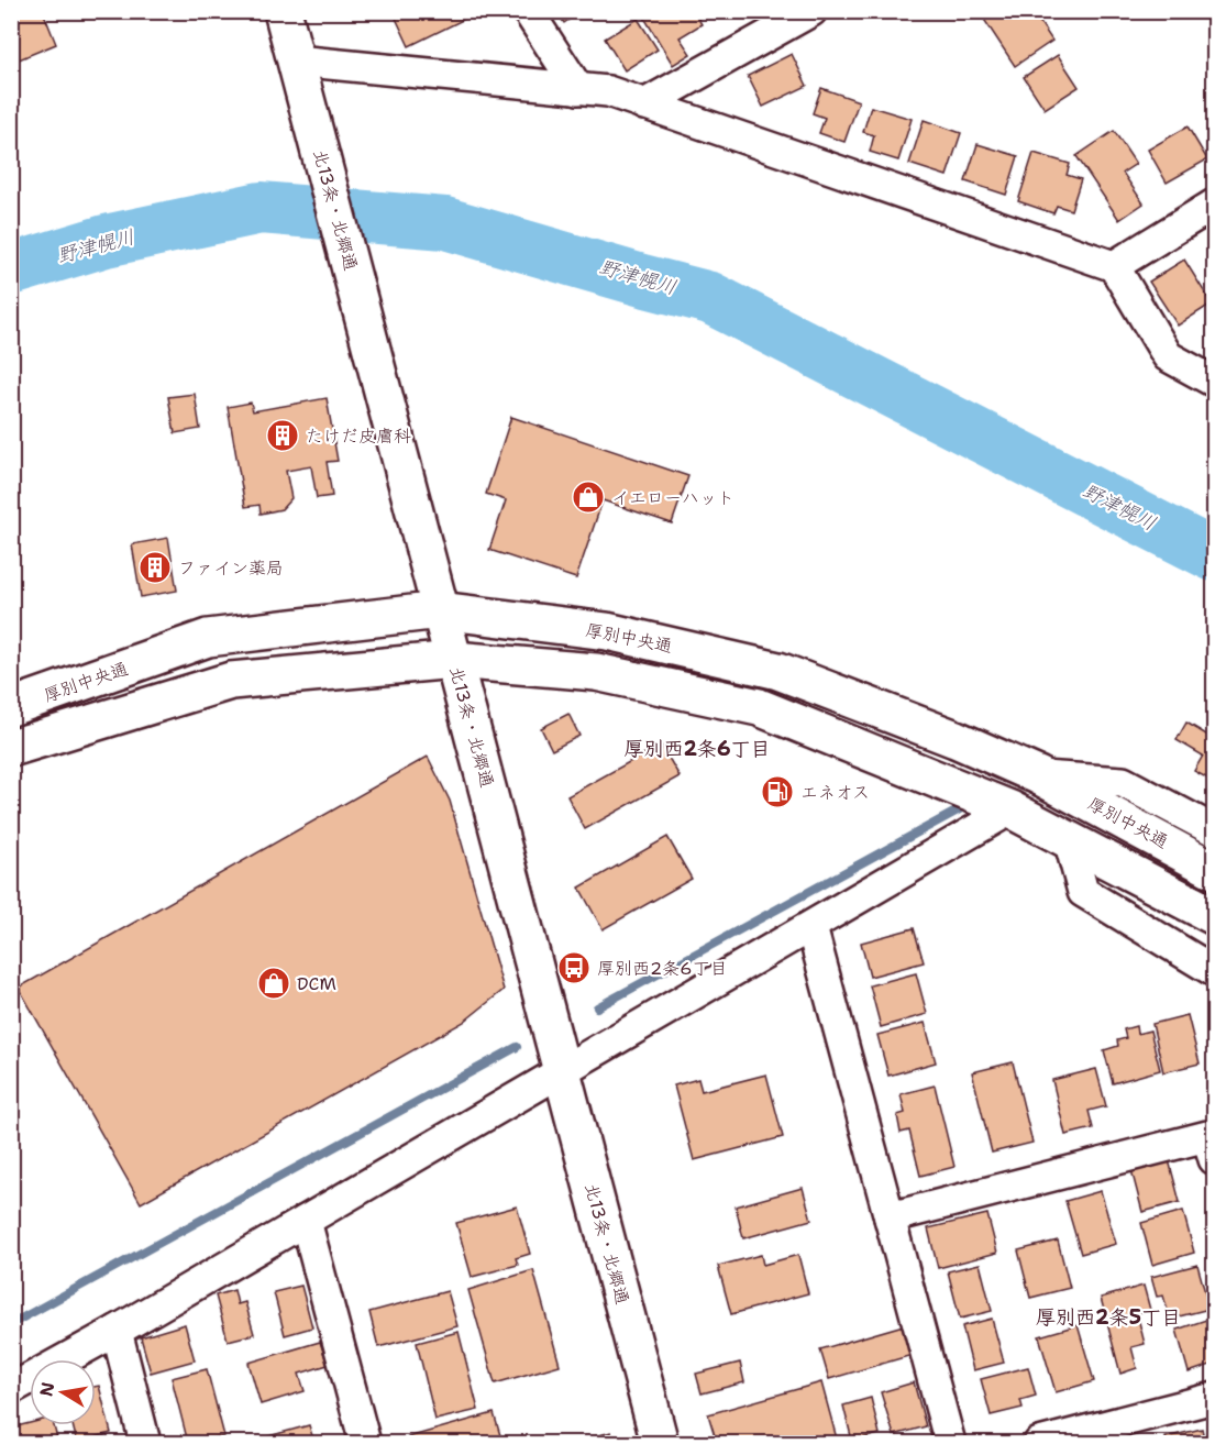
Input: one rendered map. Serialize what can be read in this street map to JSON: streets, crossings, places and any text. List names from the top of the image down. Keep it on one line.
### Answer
{"streets":{"street":["北13条・北郷通","厚別中央通"]},"crossings":[["北13条・北郷通","厚別中央通"]],"districts":["厚別西2条6丁目","厚別西2条5丁目"],"water":["野津幌川"],"places":{"building":["たけだ皮膚科","ファイン薬局"],"shop":["イエローハット","DCM"],"fuel station":["エネオス"],"bus stop":["厚別西2条6丁目"]},"north":"left"}
